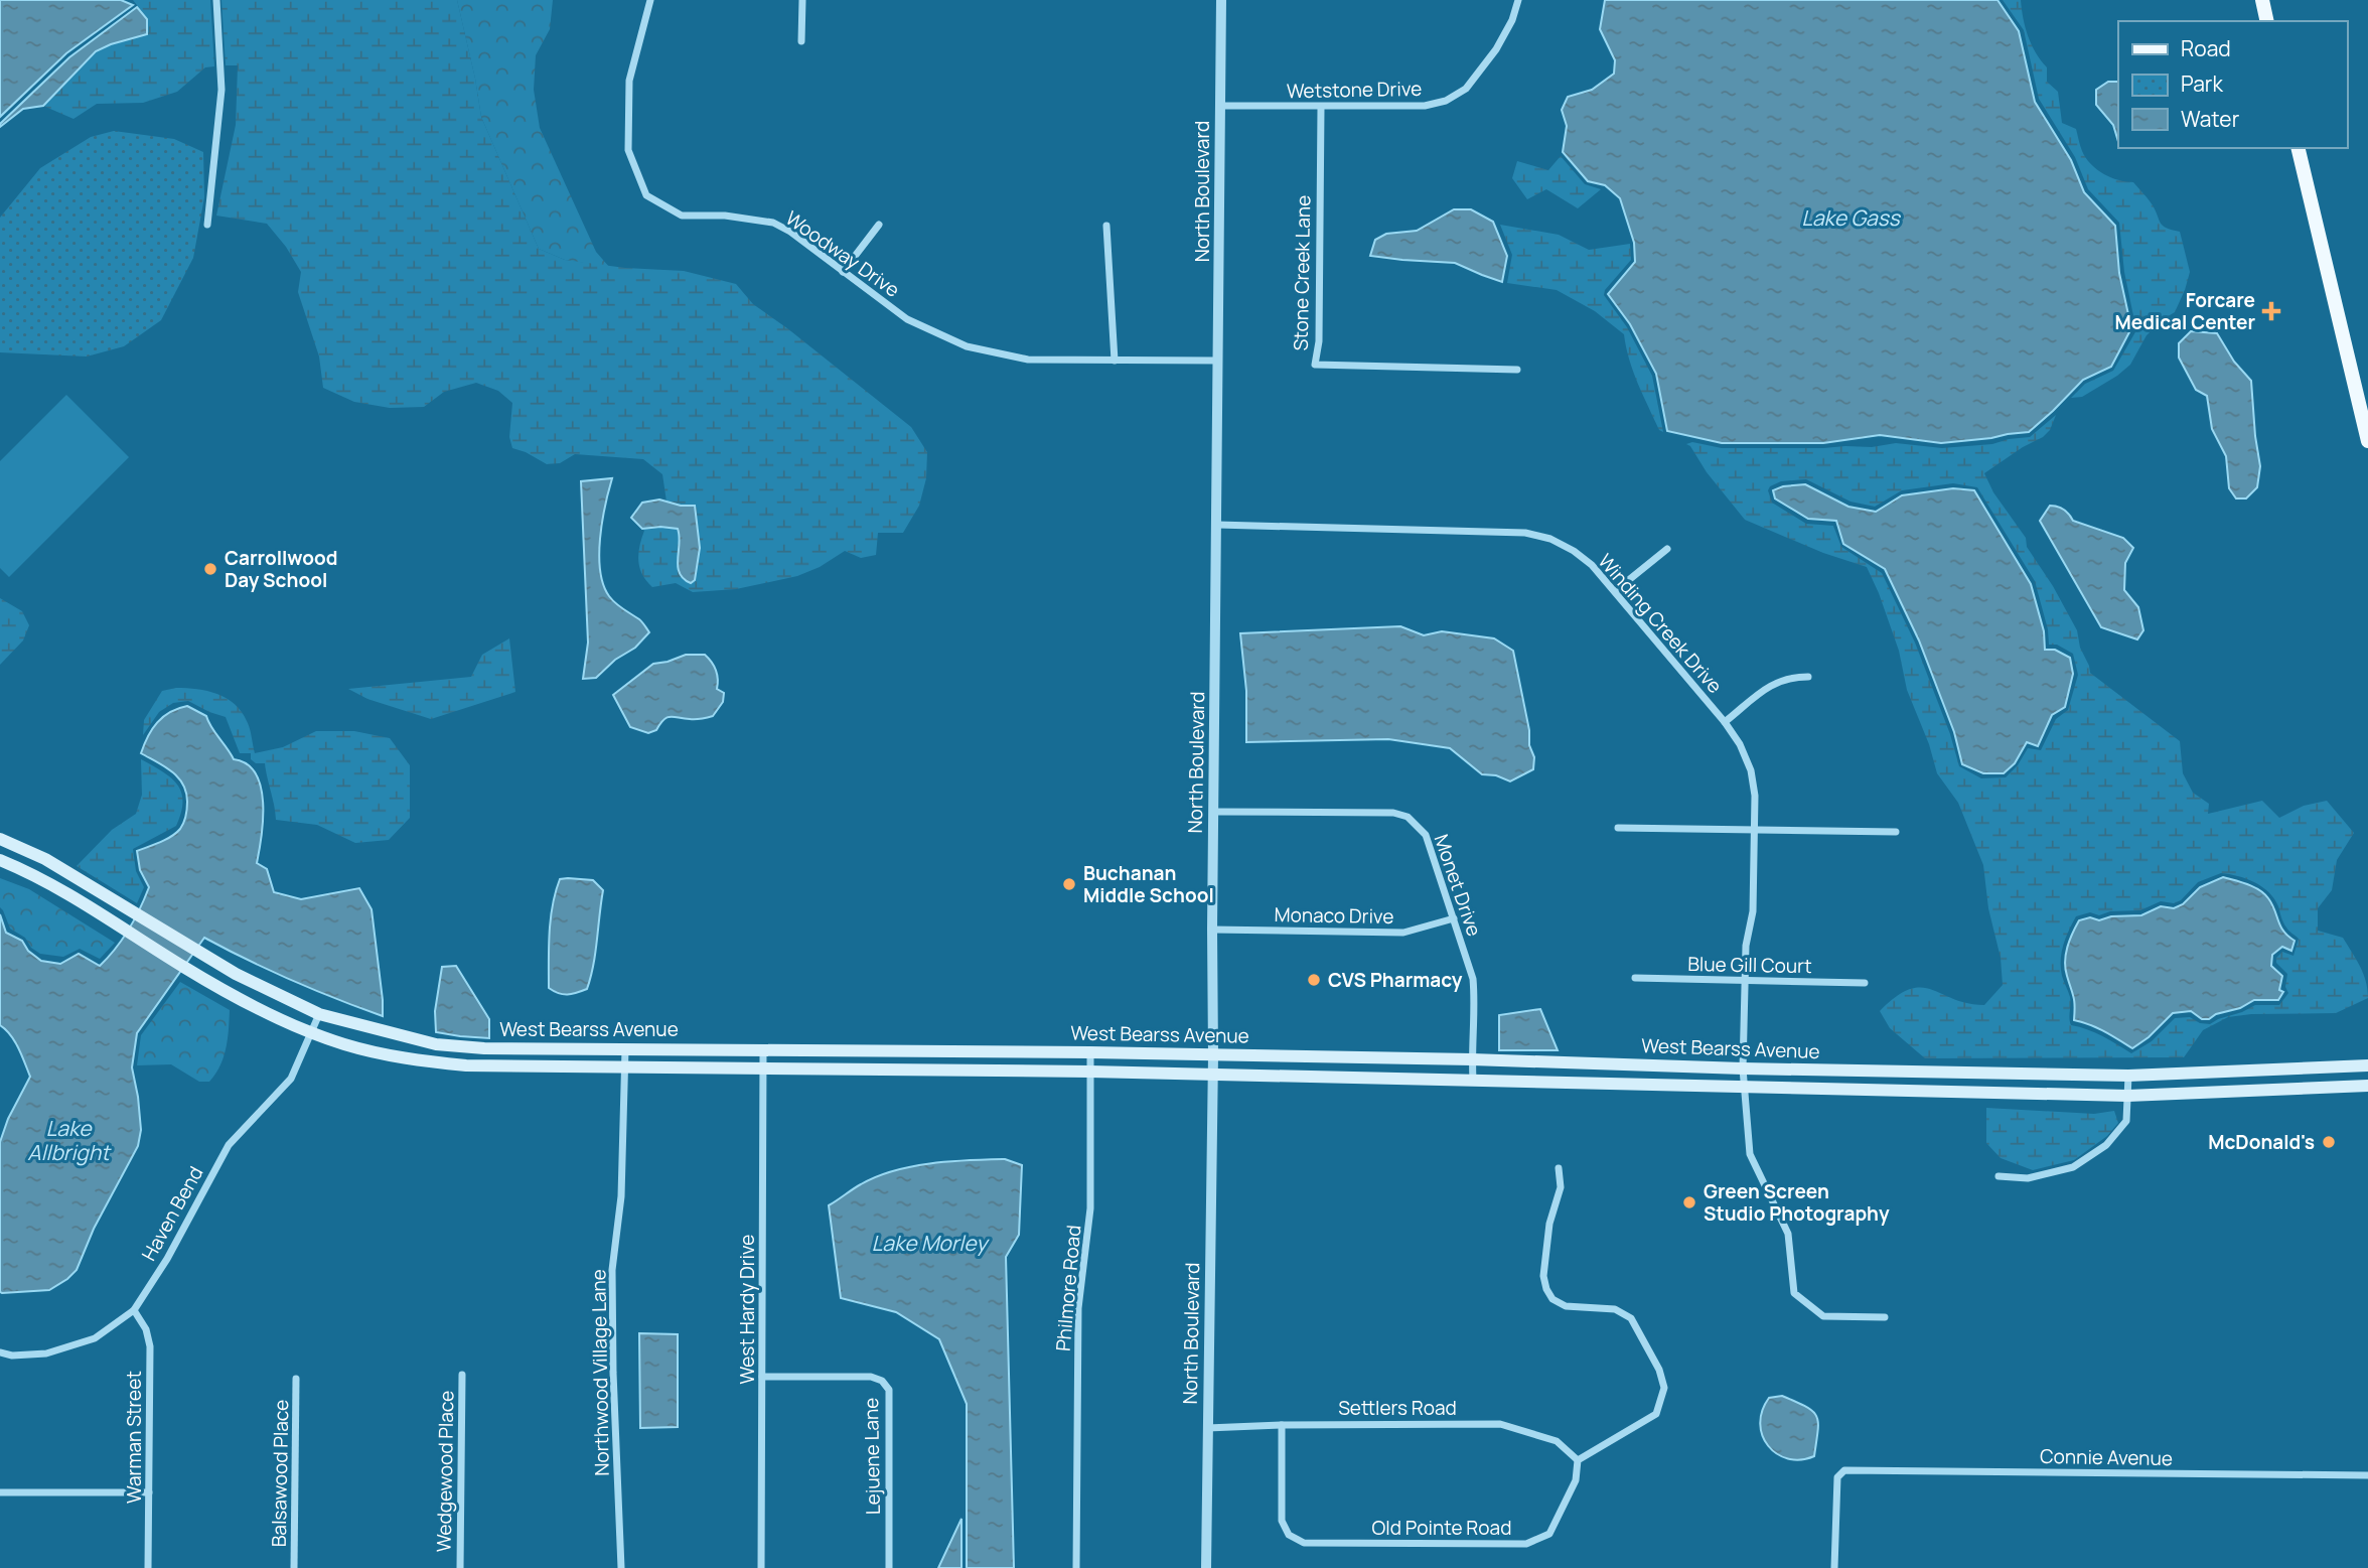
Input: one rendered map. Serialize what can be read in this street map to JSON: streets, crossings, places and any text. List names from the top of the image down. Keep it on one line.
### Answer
{"streets":{"main road":["West Bearss Avenue"],"street":["Wetstone Drive","North Boulevard","Woodway Drive","Stone Creek Lane","Winding Creek Drive","Monet Drive","Monaco Drive","Blue Gill Court","Haven Bend","Philmore Road","West Hardy Drive","Northwood Village Lane","Settlers Road","Warman Street","Lejuene Lane","Connie Avenue","Wedgewood Place","Balsawood Place","Old Pointe Road"]},"crossings":[["Wetstone Drive","North Boulevard"],["Wetstone Drive","Stone Creek Lane"],["North Boulevard","Woodway Drive"],["North Boulevard","Winding Creek Drive"],["North Boulevard","Monet Drive"],["North Boulevard","Monaco Drive"],["North Boulevard","West Bearss Avenue"],["North Boulevard","Settlers Road"],["Winding Creek Drive","Blue Gill Court"],["Winding Creek Drive","West Bearss Avenue"],["Monet Drive","Monaco Drive"],["Monet Drive","West Bearss Avenue"],["West Bearss Avenue","Haven Bend"],["West Bearss Avenue","Philmore Road"],["West Bearss Avenue","West Hardy Drive"],["West Bearss Avenue","Northwood Village Lane"],["Haven Bend","Warman Street"],["West Hardy Drive","Lejuene Lane"],["Settlers Road","Old Pointe Road"]],"water":["Lake Gass","Lake Allbright","Lake Morley"],"places":{"health":["Forcare Medical Center"],"other":["Carrollwood Day School","Buchanan Middle School","CVS Pharmacy","McDonald's","Green Screen Studio Photography"]},"legend":["Road","Park","Water"]}
